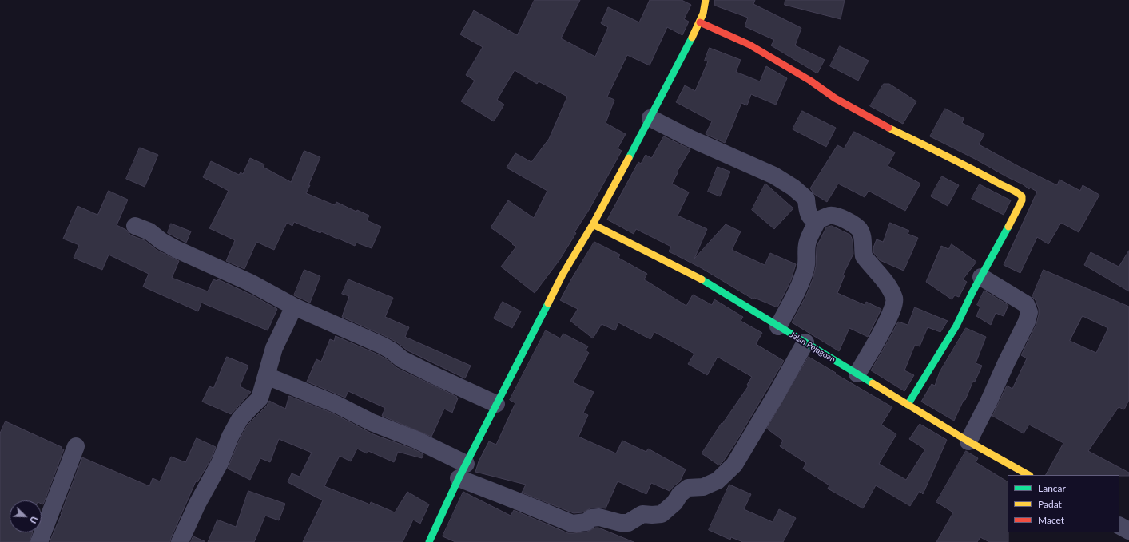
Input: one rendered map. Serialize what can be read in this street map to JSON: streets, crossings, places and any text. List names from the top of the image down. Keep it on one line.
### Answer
{"streets":{"street":["Jalan Pejagoan"]},"legend":["Lancar","Padat","Macet"],"north":"bottom right"}
